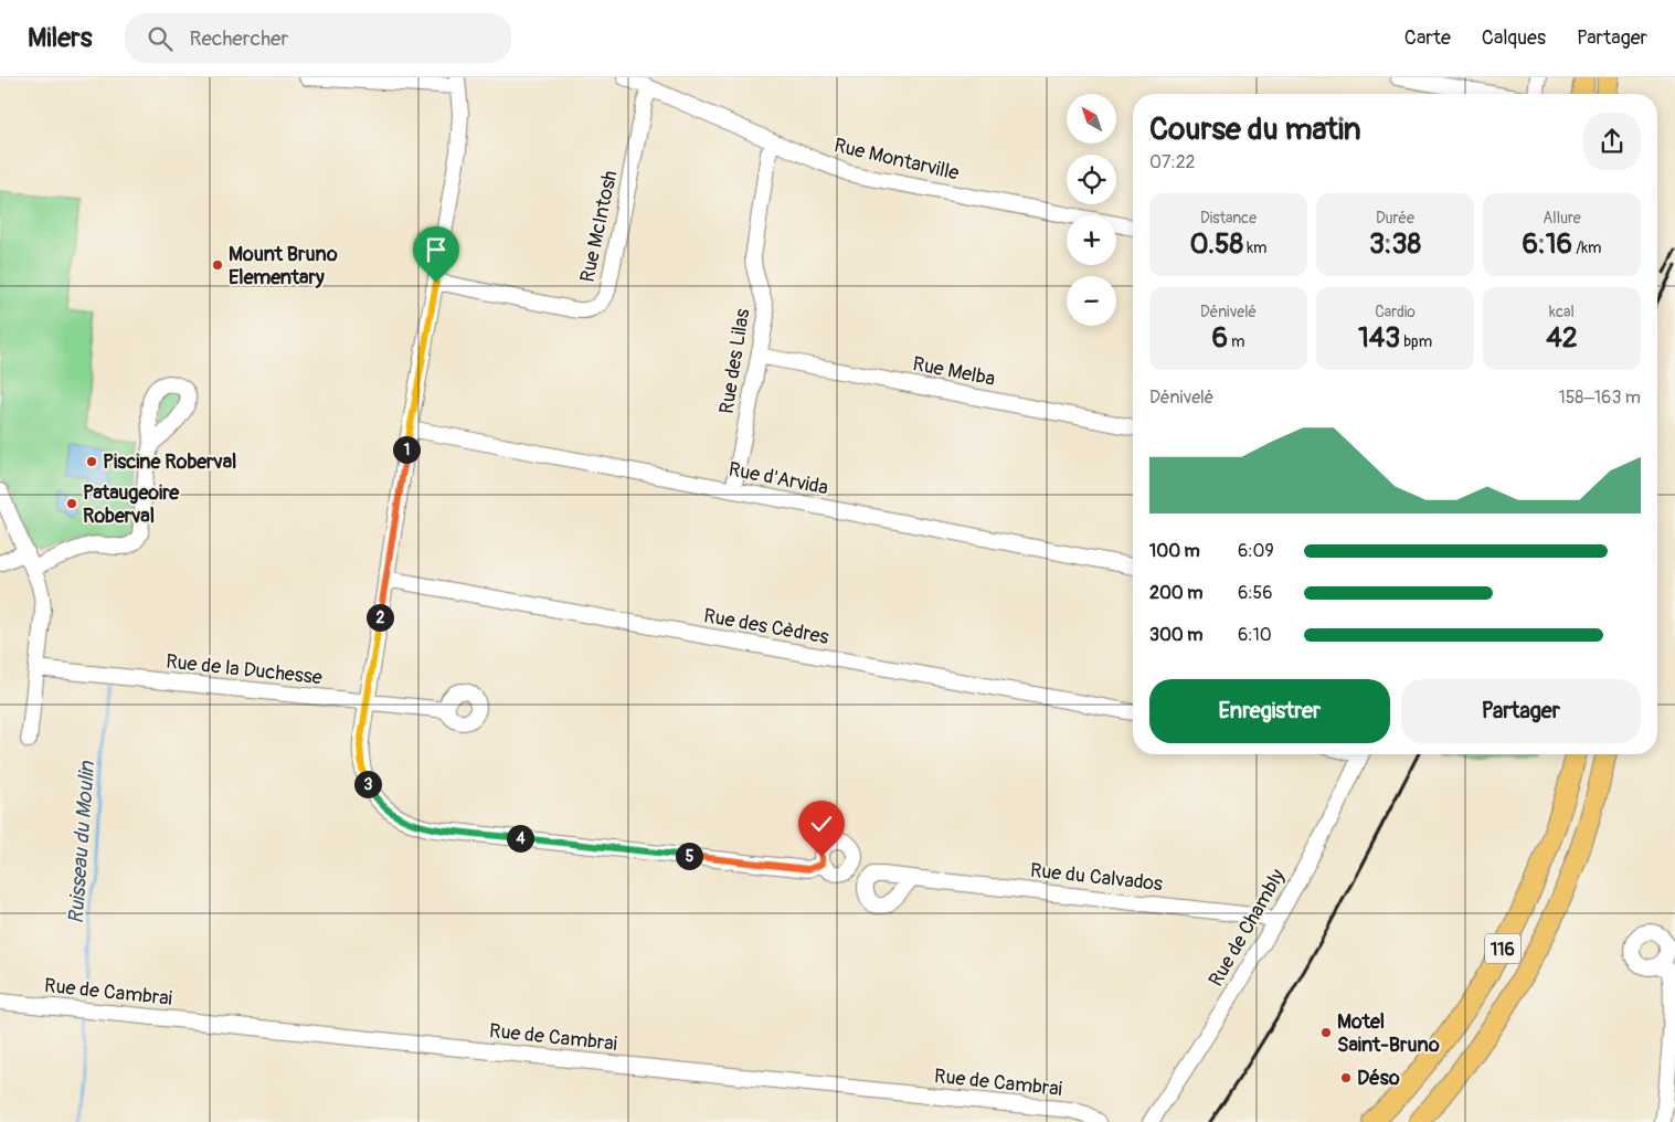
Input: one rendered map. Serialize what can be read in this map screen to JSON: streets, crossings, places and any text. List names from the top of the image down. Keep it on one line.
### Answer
{"streets":{"main road":["116"],"street":["Rue Montarville","Rue McIntosh","Rue des Lilas","Rue Melba","Rue d'Arvida","Rue des Cèdres","Rue de la Duchesse","Rue du Calvados","Rue de Chambly","Rue de Cambrai"]},"crossings":[["Rue Montarville","Rue McIntosh"],["Rue Montarville","Rue des Lilas"],["Rue des Lilas","Rue Melba"],["Rue des Lilas","Rue d'Arvida"],["Rue du Calvados","Rue de Chambly"]],"water":["Ruisseau du Moulin"],"places":["Mount Bruno Elementary","Piscine Roberval","Pataugeoire Roberval","Motel Saint-Bruno","Déso"],"north":"top left","page":{"header":"Milers","search":"Rechercher","nav":["Carte","Calques","Partager"],"map_buttons":["+","−"],"heading":["Course du matin","07:22"],"stats":[["Distance","0.58 km"],["Durée","3:38"],["Allure","6:16 /km"],["Dénivelé","6 m"],["Cardio","143 bpm"],["kcal","42"]],"chart":["Dénivelé","158–163 m"],"pins":["1","2","3","4","5"],"list":[{"name":"100 m","note":"6:09"},{"name":"200 m","note":"6:56"},{"name":"300 m","note":"6:10"}],"buttons":["Enregistrer","Partager"]}}
